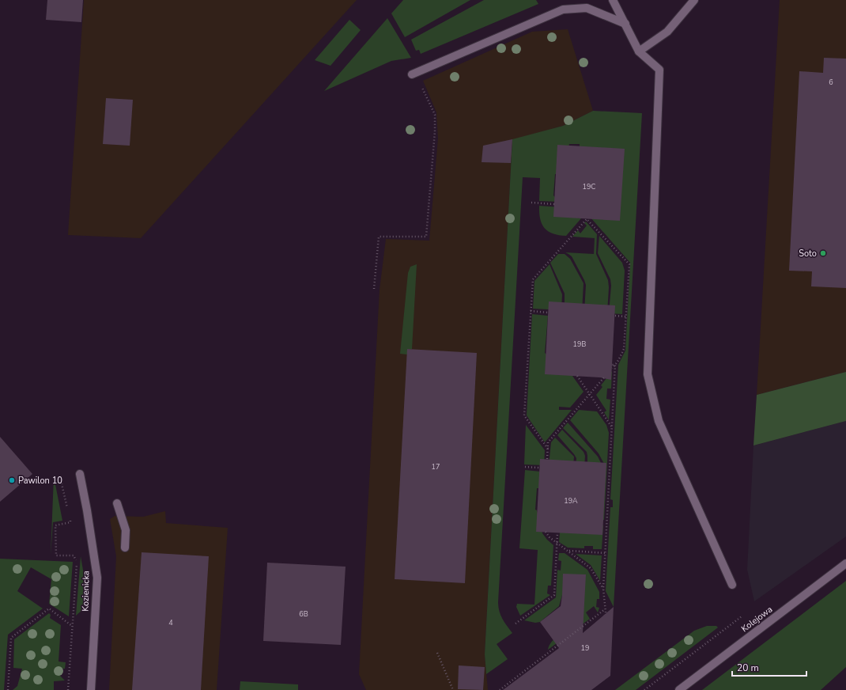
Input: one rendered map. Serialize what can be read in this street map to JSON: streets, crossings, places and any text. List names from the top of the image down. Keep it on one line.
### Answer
{"streets":{"street":["Kozienicka","Kolejowa"]},"places":["Soto","Pawilon 10"],"house_numbers":["6","19C","19B","17","19A","6B","4","19"],"scale_bar":"20 m"}
